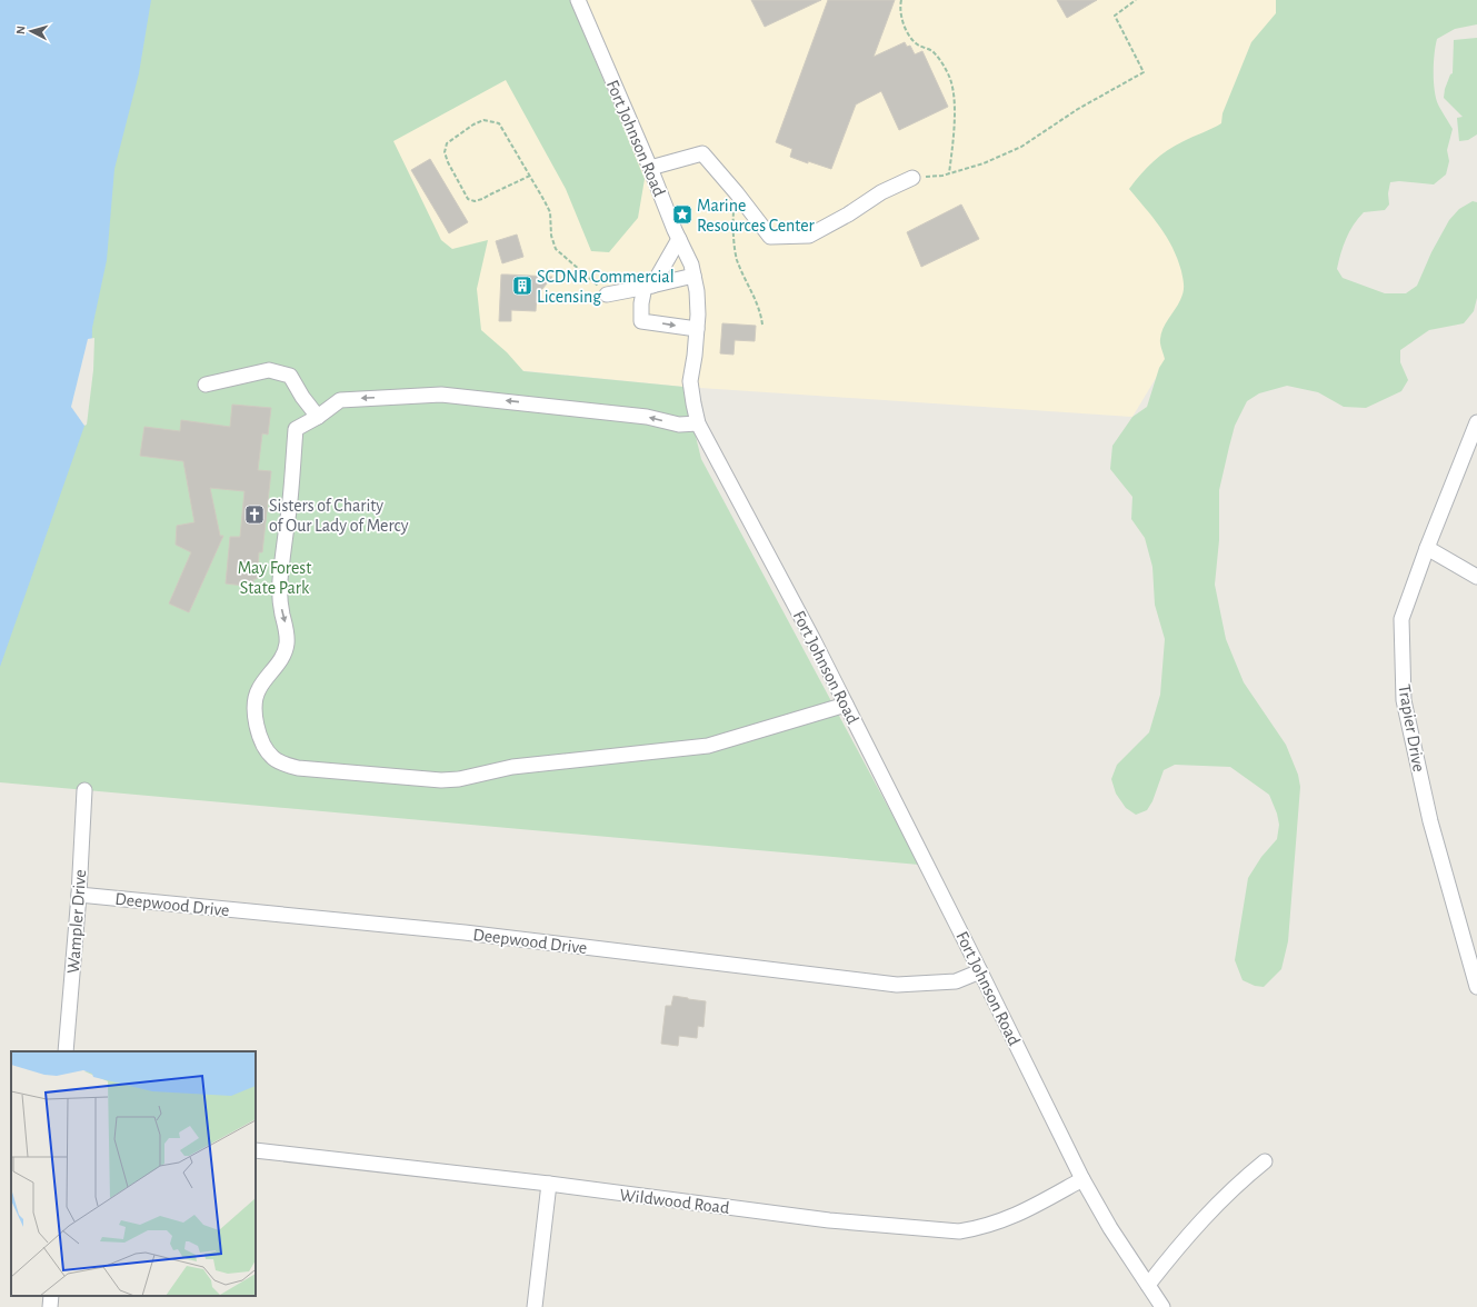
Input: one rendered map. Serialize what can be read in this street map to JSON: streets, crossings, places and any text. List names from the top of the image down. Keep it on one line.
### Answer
{"streets":{"street":["Fort Johnson Road","Trapier Drive","Deepwood Drive","Wampler Drive","Wildwood Road"]},"crossings":[["Fort Johnson Road","Deepwood Drive"],["Fort Johnson Road","Wildwood Road"],["Deepwood Drive","Wampler Drive"]],"parks":["May Forest State Park"],"places":{"place":["Marine Resources Center"],"building":["SCDNR Commercial Licensing"],"church":["Sisters of Charity of Our Lady of Mercy"]},"north":"left"}
